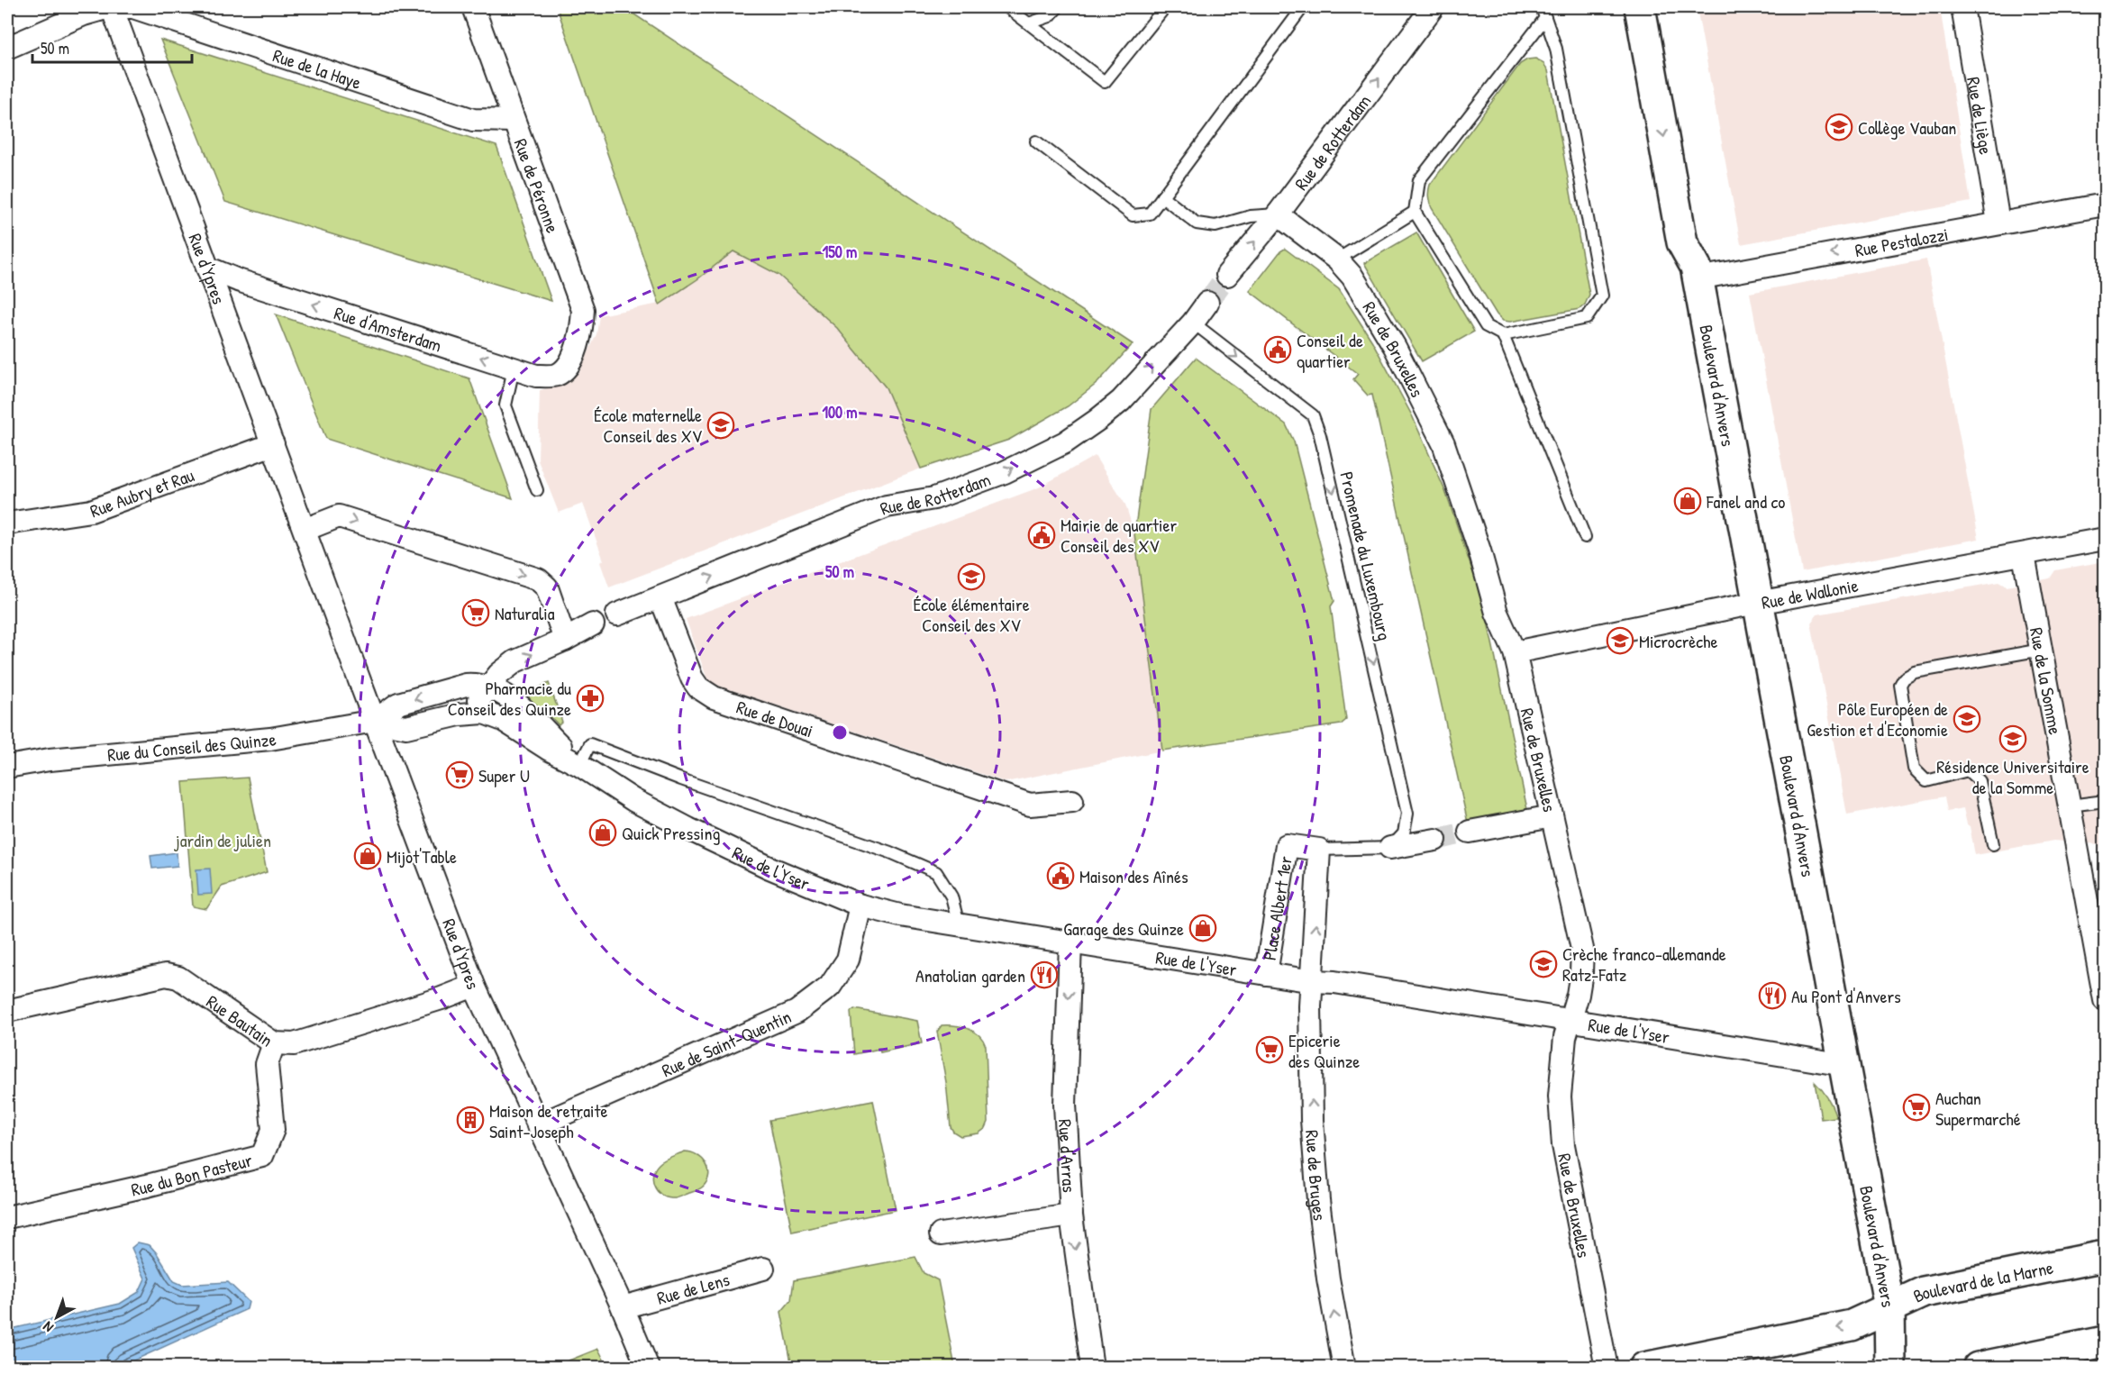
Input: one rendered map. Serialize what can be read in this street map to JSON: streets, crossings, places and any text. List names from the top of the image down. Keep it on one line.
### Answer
{"streets":{"main road":["Boulevard d'Anvers","Boulevard de la Marne"],"street":["Rue de la Haye","Rue de Liège","Rue de Rotterdam","Rue de Péronne","Rue Pestalozzi","Rue d'Ypres","Rue d'Amsterdam","Rue de Bruxelles","Rue Aubry et Rau","Rue de Wallonie","Rue de la Somme","Rue de Douai","Rue du Conseil des Quinze","Rue de l'Yser","Place Albert 1er","Rue Bautain","Rue de Saint-Quentin","Rue d'Arras","Rue du Bon Pasteur","Rue de Bruges","Rue de Lens"],"lane":["Promenade du Luxembourg"]},"crossings":[["Rue de la Haye","Rue de Péronne"],["Rue de Liège","Rue Pestalozzi"],["Rue de Rotterdam","Rue de Bruxelles"],["Rue de Rotterdam","Promenade du Luxembourg"],["Rue de Rotterdam","Rue de Douai"],["Rue de Péronne","Rue d'Amsterdam"],["Rue Pestalozzi","Boulevard d'Anvers"],["Rue d'Ypres","Rue d'Amsterdam"],["Rue d'Ypres","Rue Aubry et Rau"],["Rue d'Ypres","Rue du Conseil des Quinze"],["Rue d'Ypres","Rue de l'Yser"],["Rue d'Ypres","Rue Bautain"],["Rue d'Ypres","Rue de Saint-Quentin"],["Rue d'Ypres","Rue de Lens"],["Rue de Bruxelles","Rue de Wallonie"],["Rue de Bruxelles","Rue de l'Yser"],["Boulevard d'Anvers","Rue de Wallonie"],["Boulevard d'Anvers","Rue de l'Yser"],["Boulevard d'Anvers","Boulevard de la Marne"],["Promenade du Luxembourg","Place Albert 1er"],["Rue de Wallonie","Rue de la Somme"],["Rue du Conseil des Quinze","Rue de l'Yser"],["Rue de l'Yser","Place Albert 1er"],["Rue de l'Yser","Rue de Saint-Quentin"],["Rue de l'Yser","Rue d'Arras"],["Rue de l'Yser","Rue de Bruges"],["Place Albert 1er","Rue de Bruges"],["Rue Bautain","Rue du Bon Pasteur"]],"one_way":["Rue de Rotterdam","Rue Pestalozzi","Rue d'Amsterdam","Promenade du Luxembourg","Place Albert 1er","Rue d'Arras","Rue de Bruges","Boulevard de la Marne"],"parks":["jardin de julien"],"places":{"school or university":["Collège Vauban","École maternelle Conseil des XV","École élémentaire Conseil des XV","Microcrèche","Pôle Européen de Gestion et d'Economie","Résidence Universitaire de la Somme","Crèche franco-allemande Ratz-Fatz"],"public building":["Conseil de quartier","Mairie de quartier Conseil des XV","Maison des Aînés"],"shop":["Fanel and co","Quick Pressing","Mijot'Table","Garage des Quinze"],"supermarket":["Naturalia","Super U","Epicerie des Quinze","Auchan Supermarché"],"pharmacy":["Pharmacie du Conseil des Quinze"],"restaurant":["Anatolian garden","Au Pont d'Anvers"],"building":["Maison de retraite Saint-Joseph"]},"scale_bar":"50 m","north":"bottom left","rings":["150 m","100 m","50 m"]}
